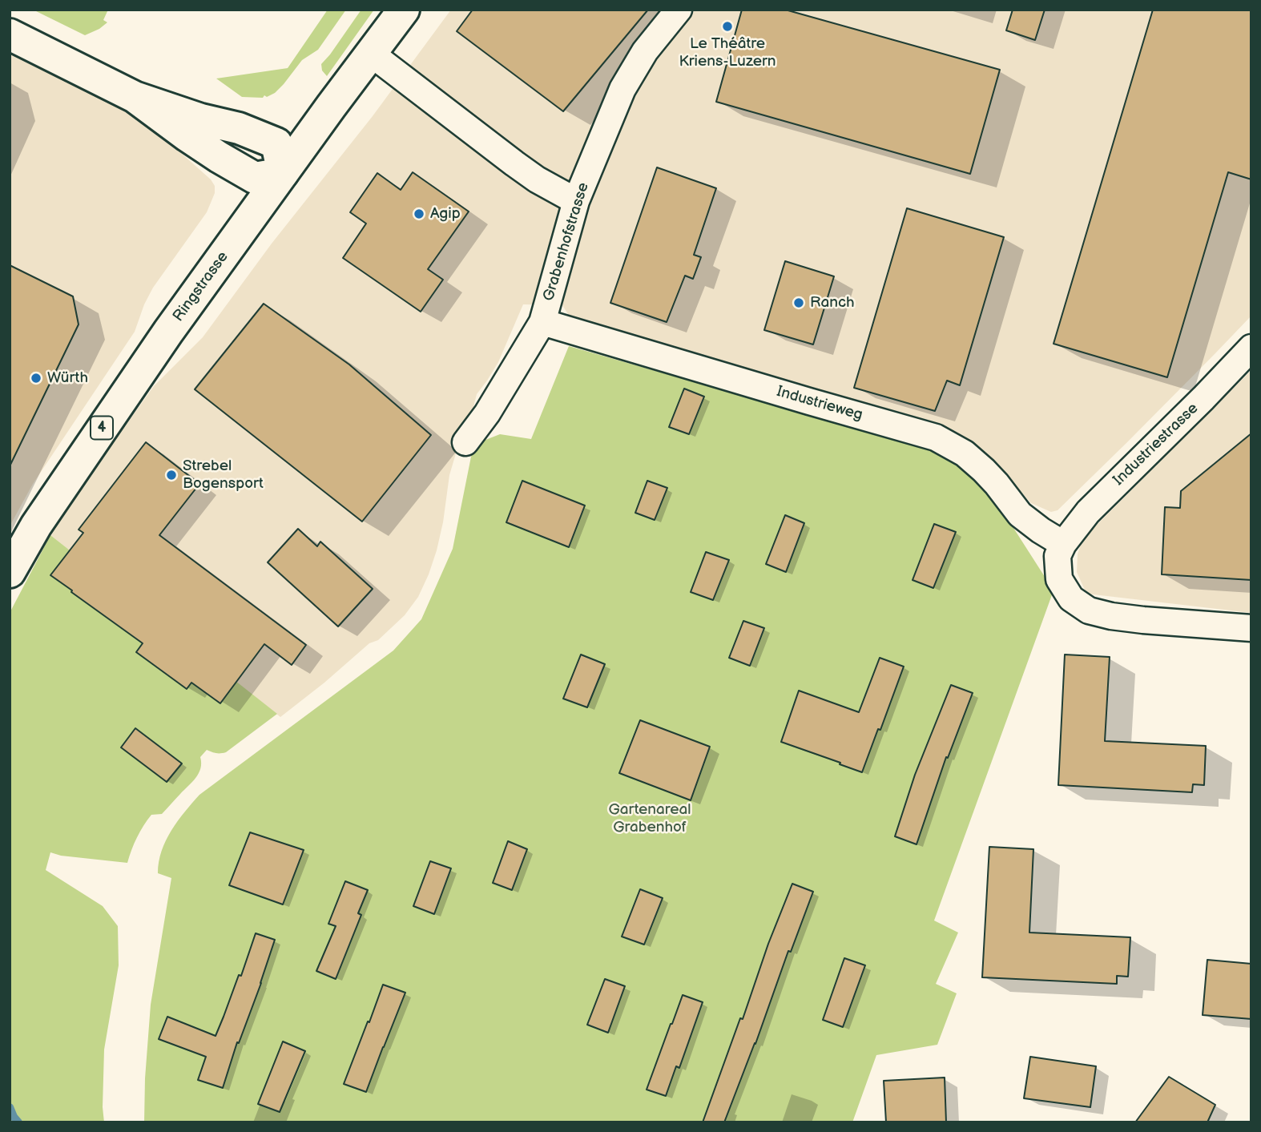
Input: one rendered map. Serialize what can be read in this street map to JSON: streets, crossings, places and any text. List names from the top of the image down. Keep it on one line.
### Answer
{"streets":{"main road":["Ringstrasse","4"],"street":["Grabenhofstrasse","Industrieweg","Industriestrasse"]},"crossings":[["Grabenhofstrasse","Industrieweg"],["Industrieweg","Industriestrasse"]],"parks":["Gartenareal Grabenhof"],"places":["Le Théâtre Kriens-Luzern","Agip","Ranch","Würth","Strebel Bogensport"]}
